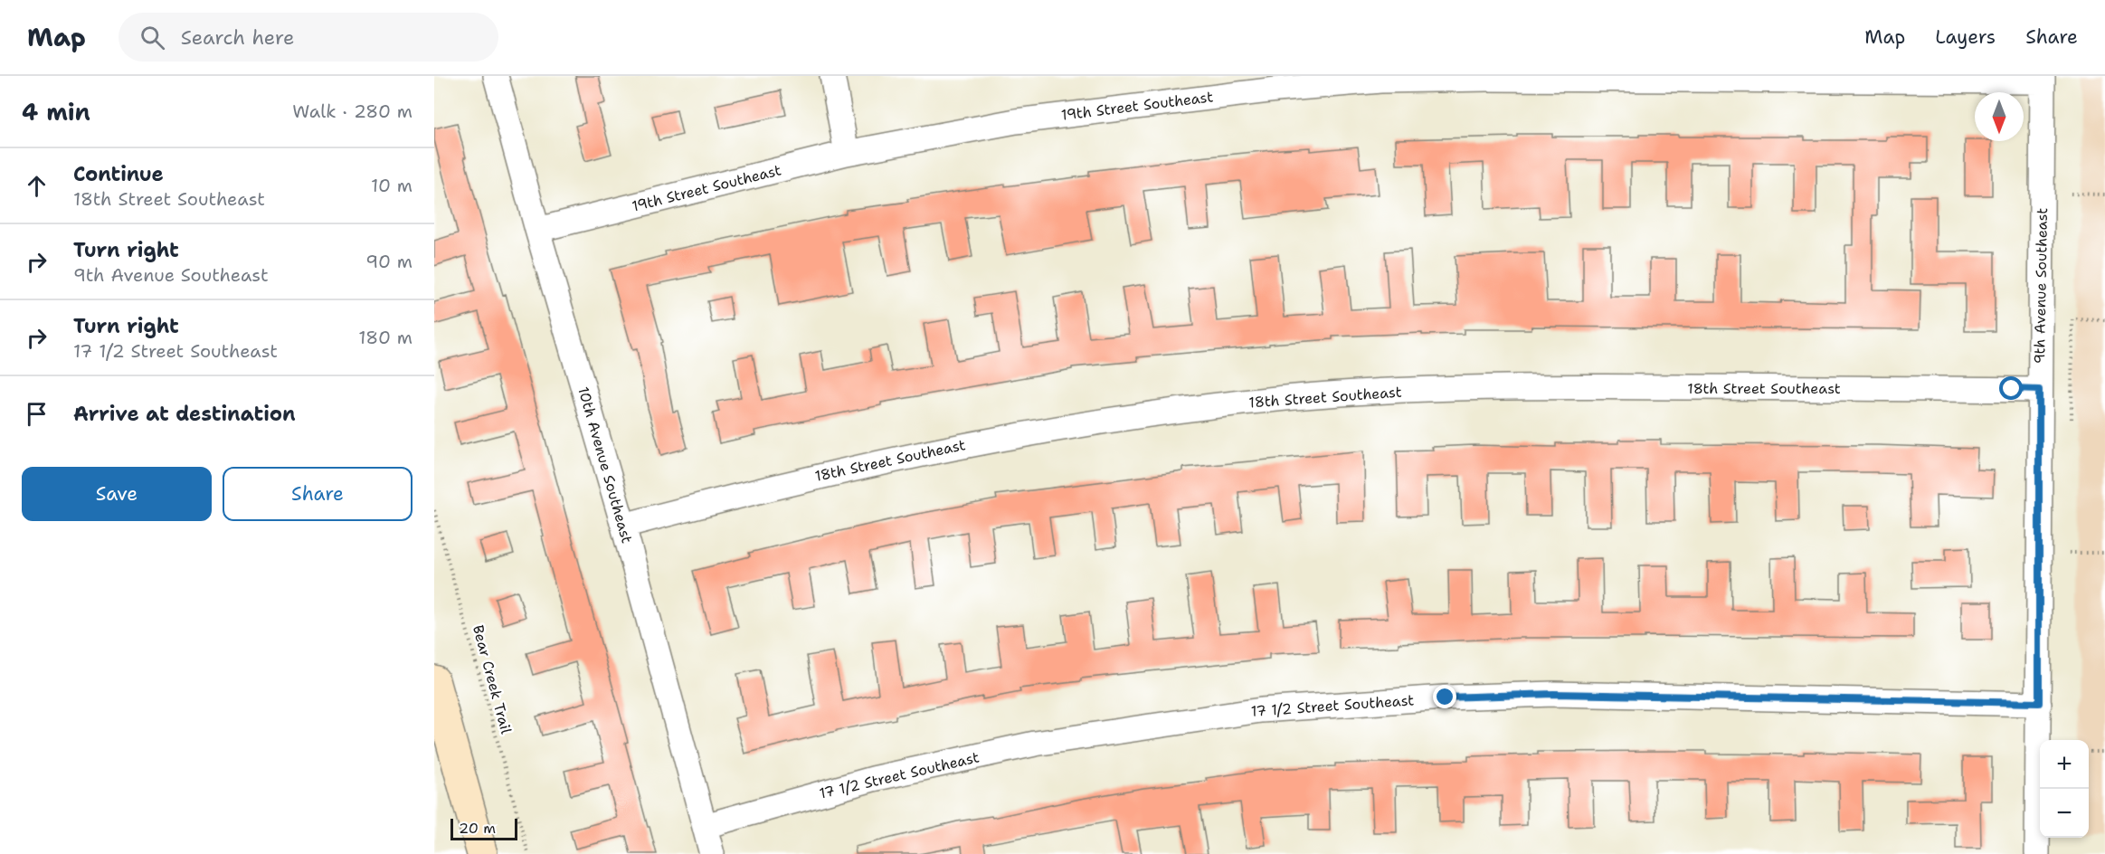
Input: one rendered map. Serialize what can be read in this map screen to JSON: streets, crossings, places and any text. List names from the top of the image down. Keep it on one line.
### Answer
{"streets":{"street":["19th Street Southeast","9th Avenue Southeast","18th Street Southeast","10th Avenue Southeast","17 1/2 Street Southeast"],"path":["Bear Creek Trail"]},"crossings":[["19th Street Southeast","9th Avenue Southeast"],["19th Street Southeast","10th Avenue Southeast"],["9th Avenue Southeast","18th Street Southeast"],["9th Avenue Southeast","17 1/2 Street Southeast"],["18th Street Southeast","10th Avenue Southeast"],["10th Avenue Southeast","17 1/2 Street Southeast"]],"scale_bar":"20 m","north":"bottom","page":{"header":"Map","search":"Search here","nav":["Map","Layers","Share"],"heading":["4 min","Walk · 280 m"],"list":[["Continue","18th Street Southeast","10 m"],["Turn right","9th Avenue Southeast","90 m"],["Turn right","17 1/2 Street Southeast","180 m"],"Arrive at destination"],"buttons":["Save","Share"],"map_buttons":["+","−"],"scale":"20 m"}}
